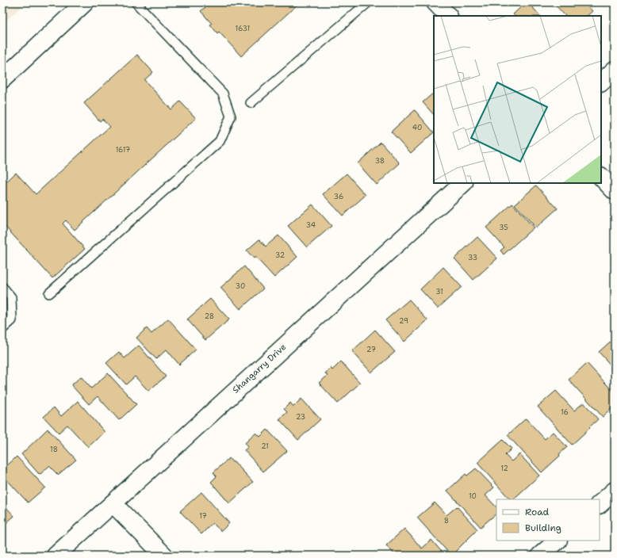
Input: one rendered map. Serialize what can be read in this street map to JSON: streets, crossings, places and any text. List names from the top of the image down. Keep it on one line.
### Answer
{"streets":{"street":["Shangarry Drive"]},"house_numbers":["1631","40","1617","38","36","34","35","32","33","30","31","28","29","27","16","23","21","18","12","10","17","8"],"legend":["Road","Building"]}
